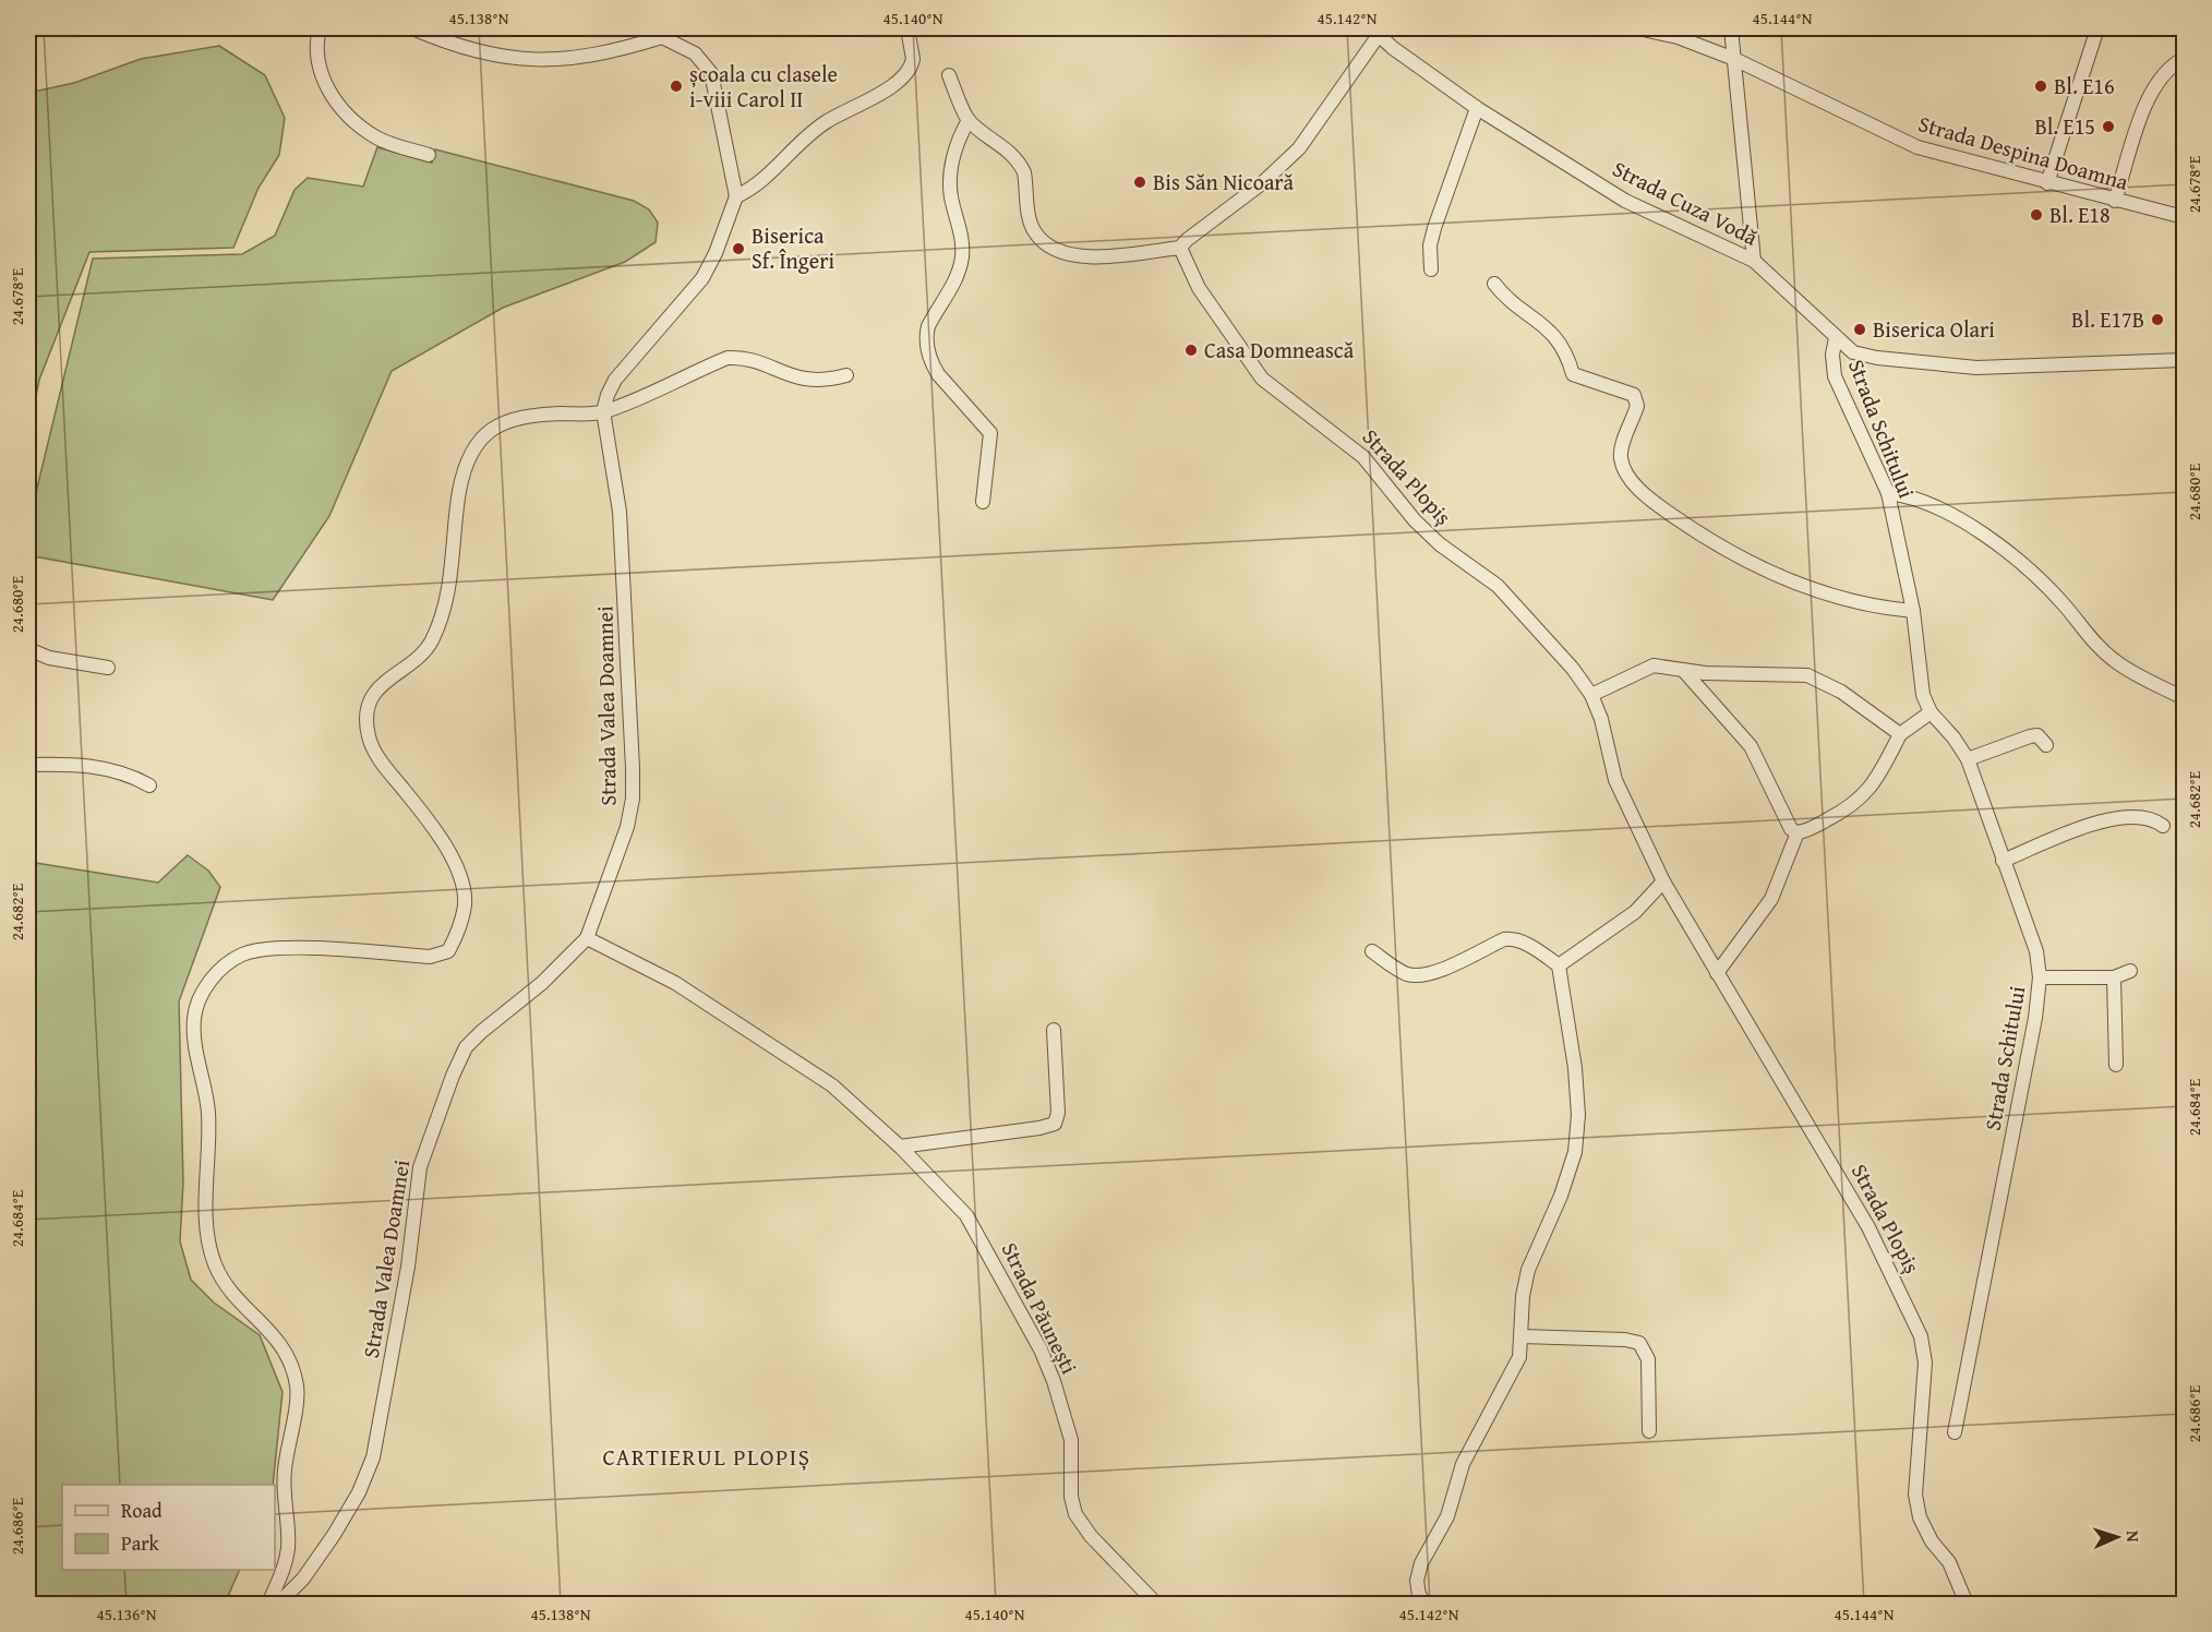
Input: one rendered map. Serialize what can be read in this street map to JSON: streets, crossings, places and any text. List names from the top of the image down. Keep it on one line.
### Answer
{"streets":{"street":["Strada Despina Doamna","Strada Cuza Vodă","Strada Schitului","Strada Plopiș","Strada Valea Doamnei","Strada Păunești"]},"crossings":[["Strada Cuza Vodă","Strada Schitului"],["Strada Valea Doamnei","Strada Păunești"]],"districts":["CARTIERUL PLOPIȘ"],"places":["școala cu clasele i-viii Carol II","Bl. E16","Bl. E15","Bis Săn Nicoară","Bl. E18","Biserica Sf. Îngeri","Bl. E17B","Biserica Olari","Casa Domnească"],"legend":["Road","Park"],"north":"right","coordinates":["45.138°N","45.140°N","45.142°N","45.144°N","24.678°E","24.680°E","24.682°E","24.684°E","24.686°E","45.136°N"]}
